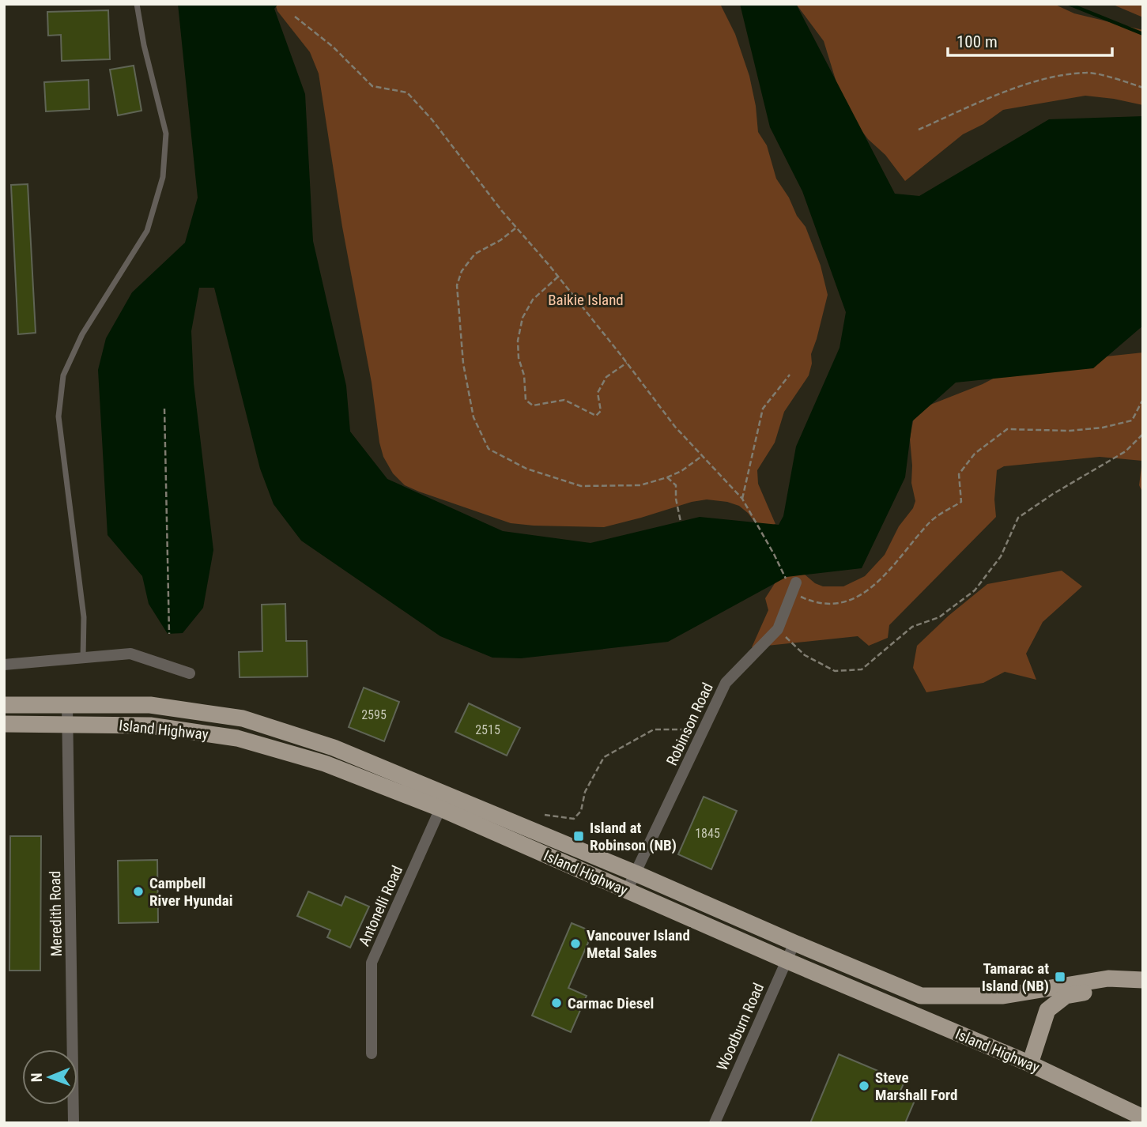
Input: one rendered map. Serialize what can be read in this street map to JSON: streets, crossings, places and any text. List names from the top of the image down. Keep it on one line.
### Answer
{"streets":{"main road":["Island Highway"],"street":["Robinson Road","Antonelli Road","Meredith Road","Woodburn Road"]},"crossings":[["Robinson Road","Island Highway"],["Island Highway","Antonelli Road"],["Island Highway","Meredith Road"],["Island Highway","Woodburn Road"]],"parks":["Baikie Island"],"places":{"transit":["Island at Robinson (NB)","Tamarac at Island (NB)"],"other":["Campbell River Hyundai","Vancouver Island Metal Sales","Carmac Diesel","Steve Marshall Ford"]},"house_numbers":["2595","2515","1845"],"scale_bar":"100 m","north":"left"}
